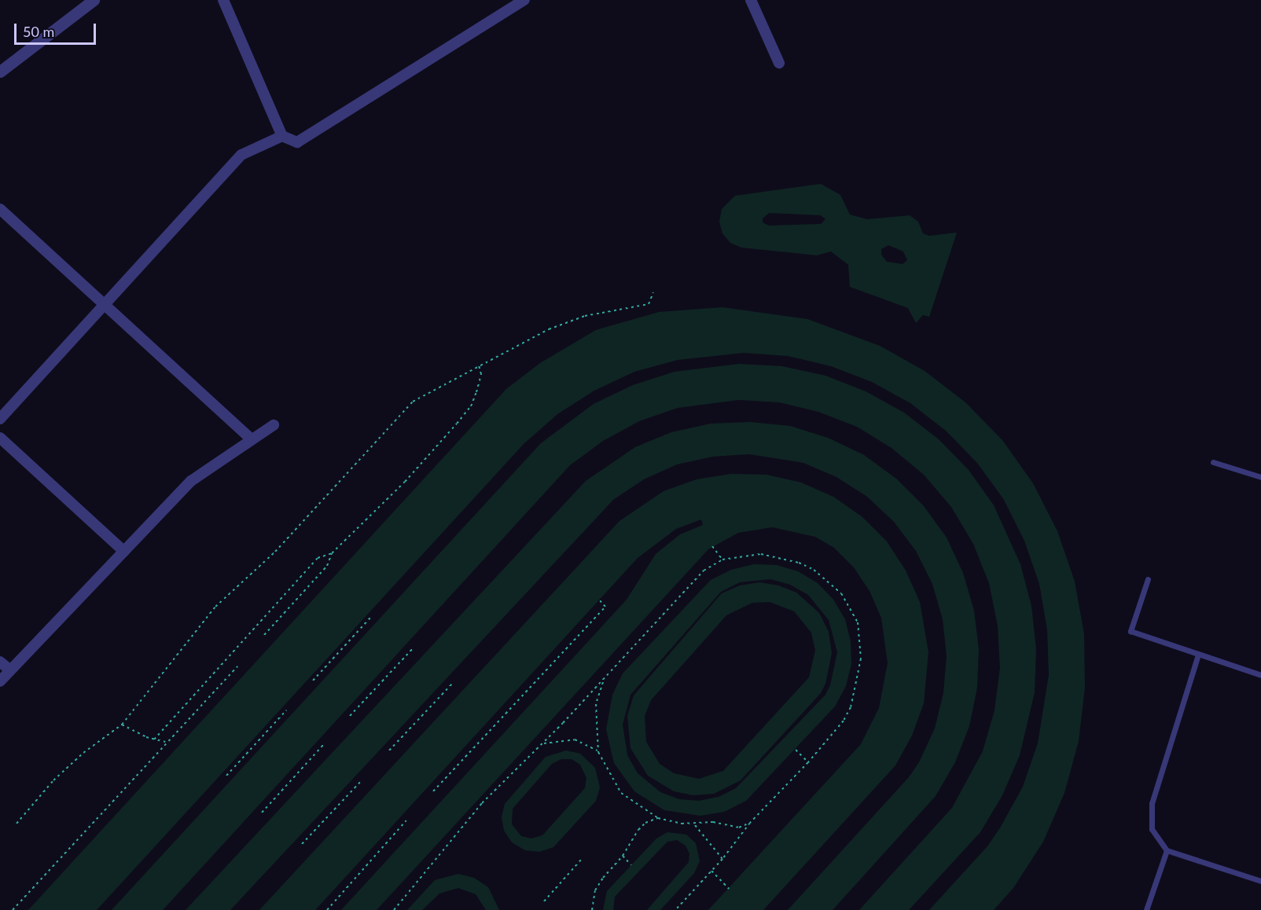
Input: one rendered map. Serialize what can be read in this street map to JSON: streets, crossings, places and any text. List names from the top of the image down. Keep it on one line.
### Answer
{"scale_bar":"50 m"}
